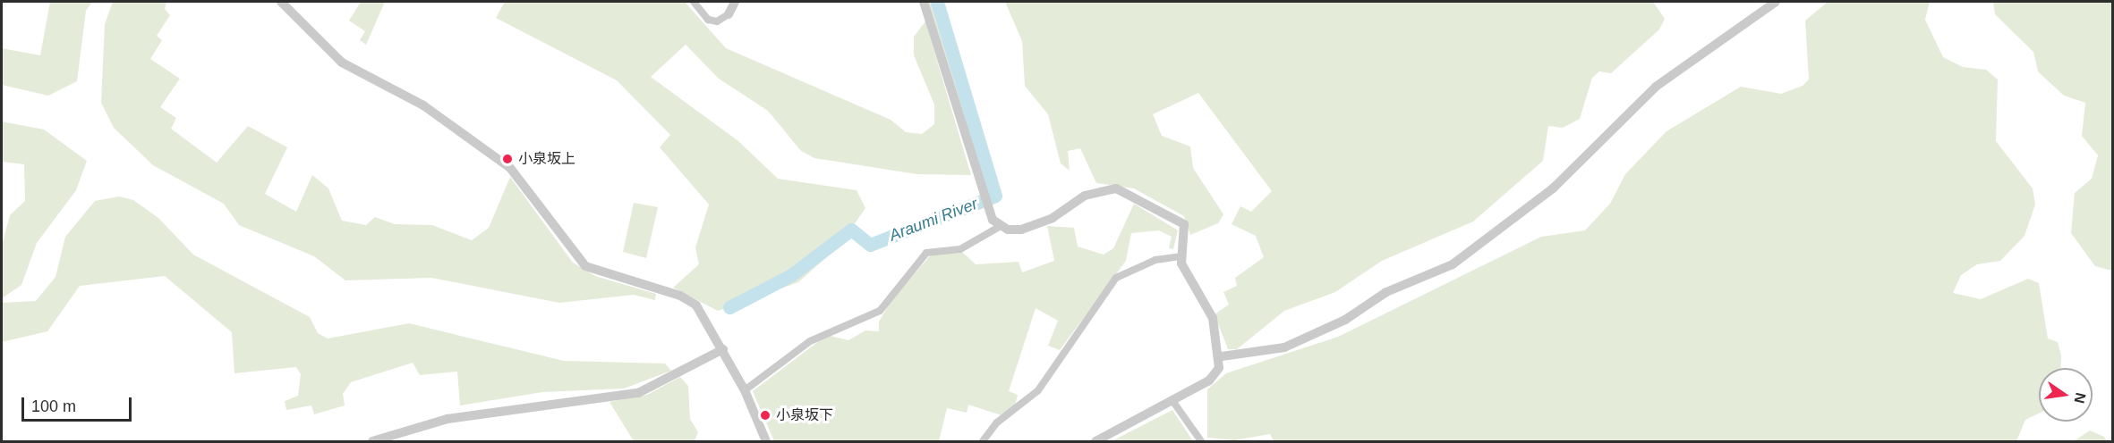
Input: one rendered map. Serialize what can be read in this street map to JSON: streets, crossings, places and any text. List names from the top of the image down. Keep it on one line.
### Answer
{"water":["Araumi River"],"places":["小泉坂上","小泉坂下"],"scale_bar":"100 m","north":"right"}
